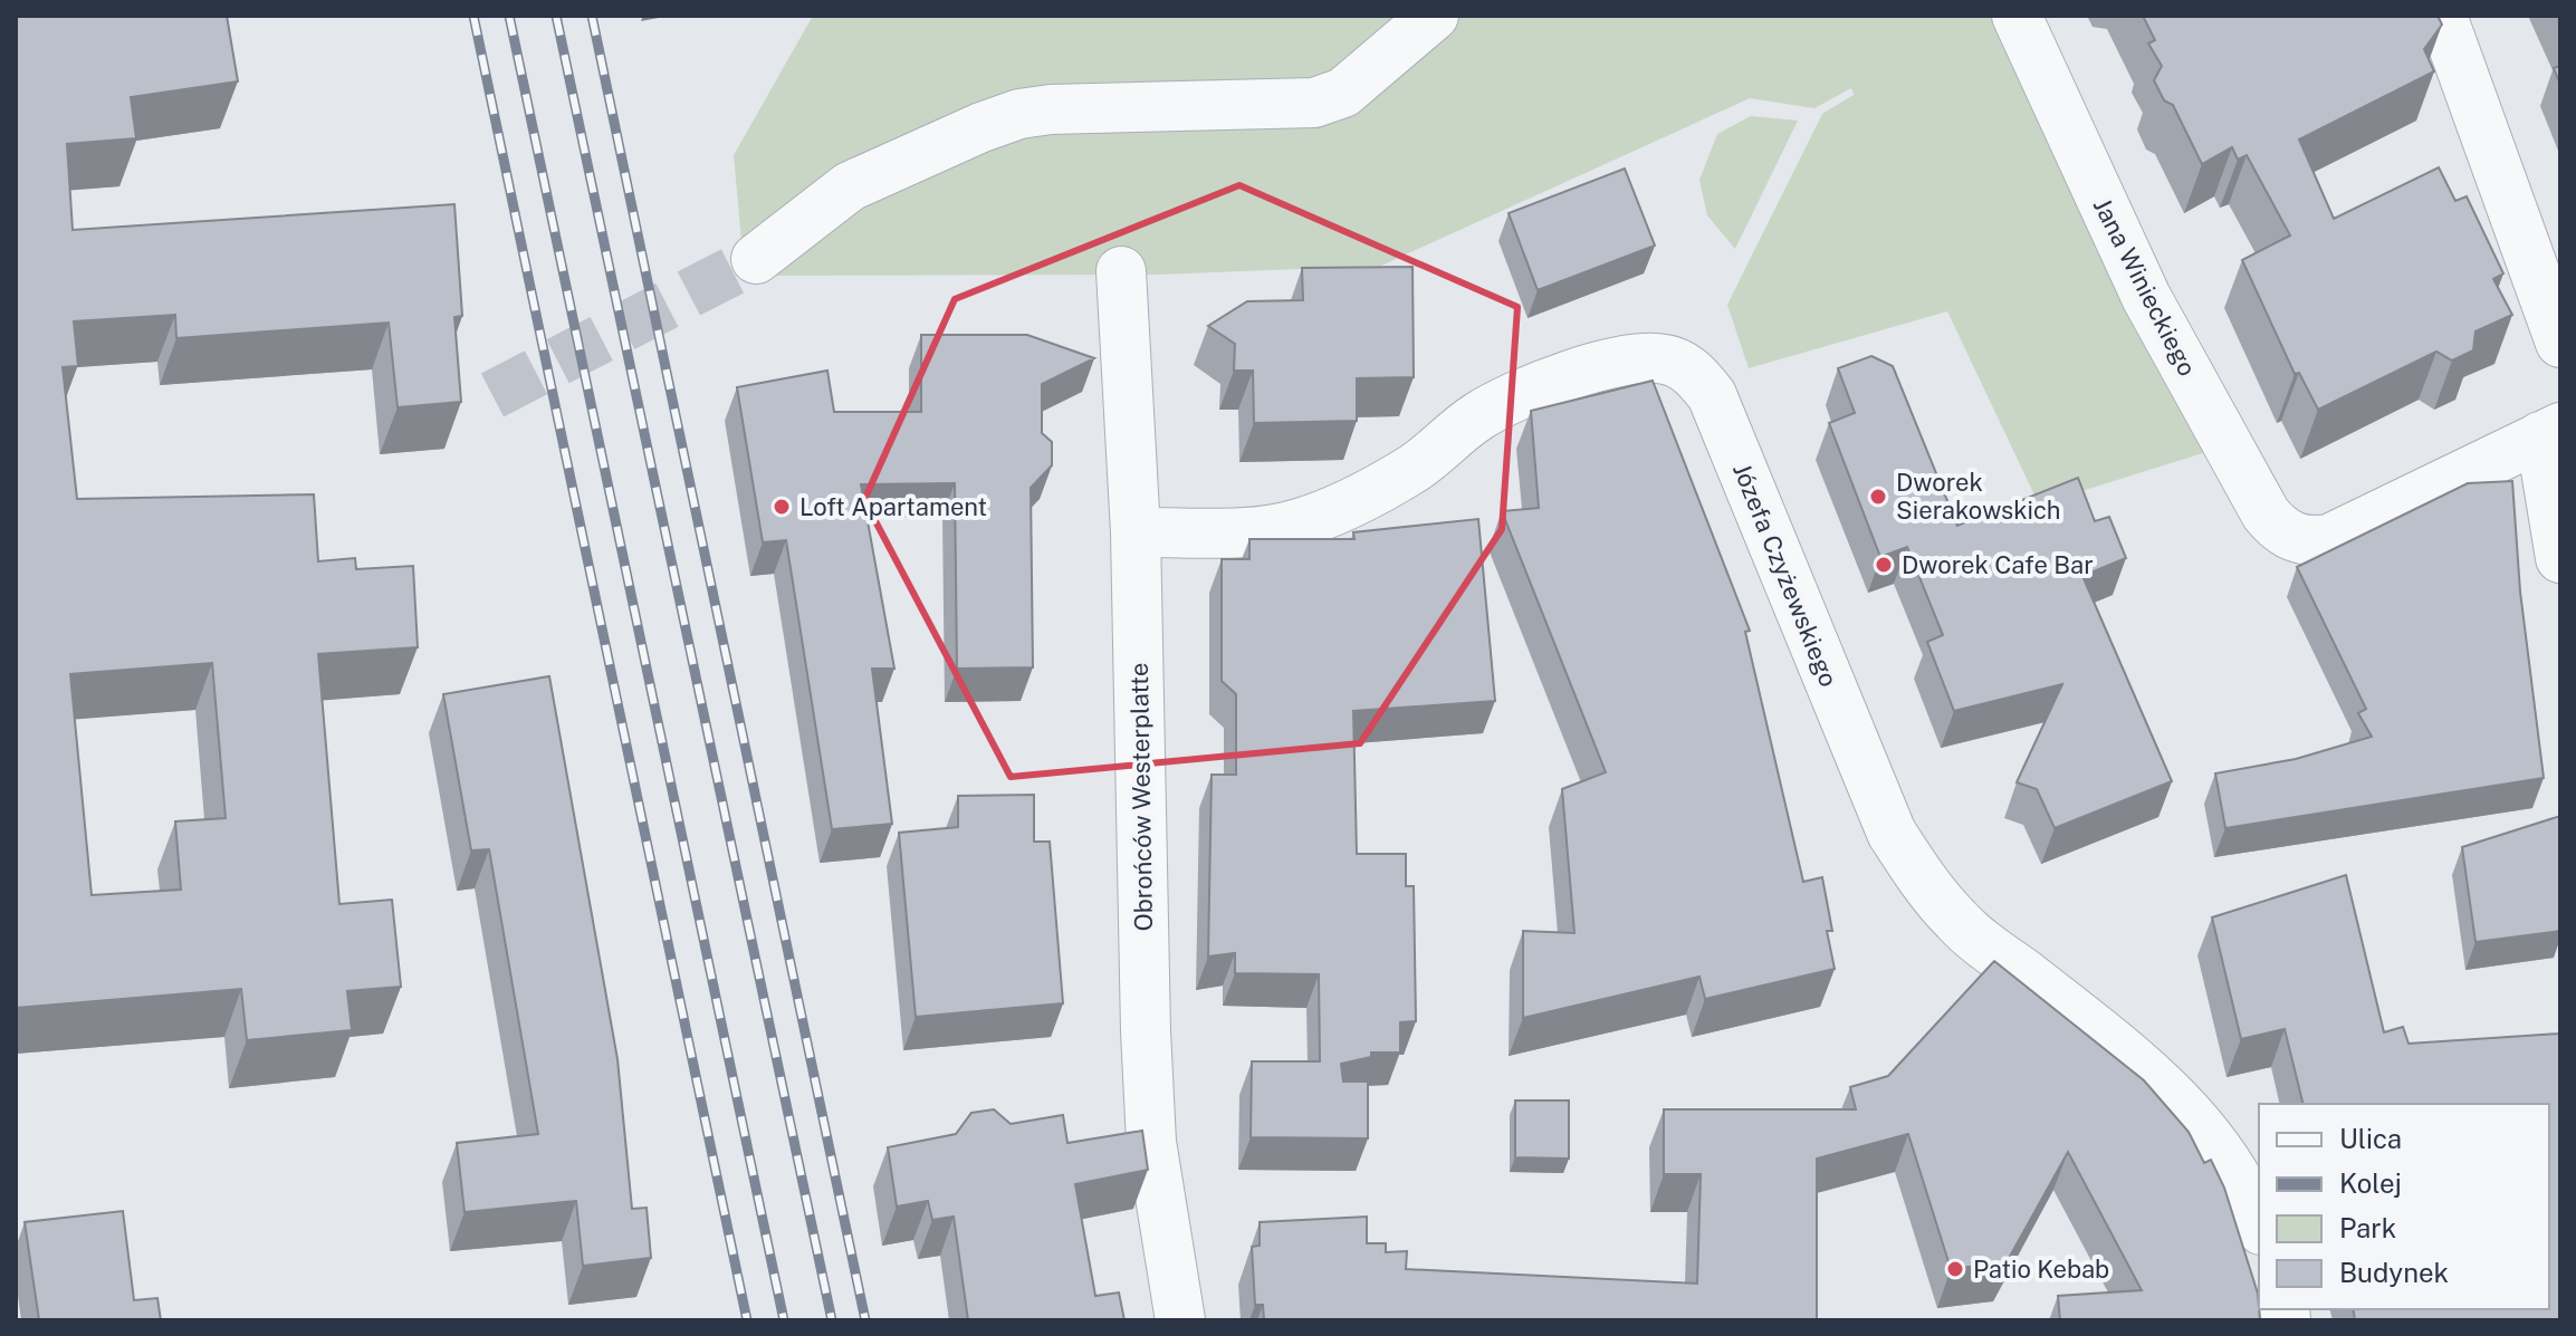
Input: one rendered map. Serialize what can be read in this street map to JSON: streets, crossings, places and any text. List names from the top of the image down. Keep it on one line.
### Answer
{"streets":{"street":["Jana Winieckiego","Józefa Czyżewskiego","Obrońców Westerplatte"]},"crossings":[["Józefa Czyżewskiego","Obrońców Westerplatte"]],"places":["Dworek Sierakowskich","Loft Apartament","Dworek Cafe Bar","Patio Kebab"],"legend":["Ulica","Kolej","Park","Budynek"]}
